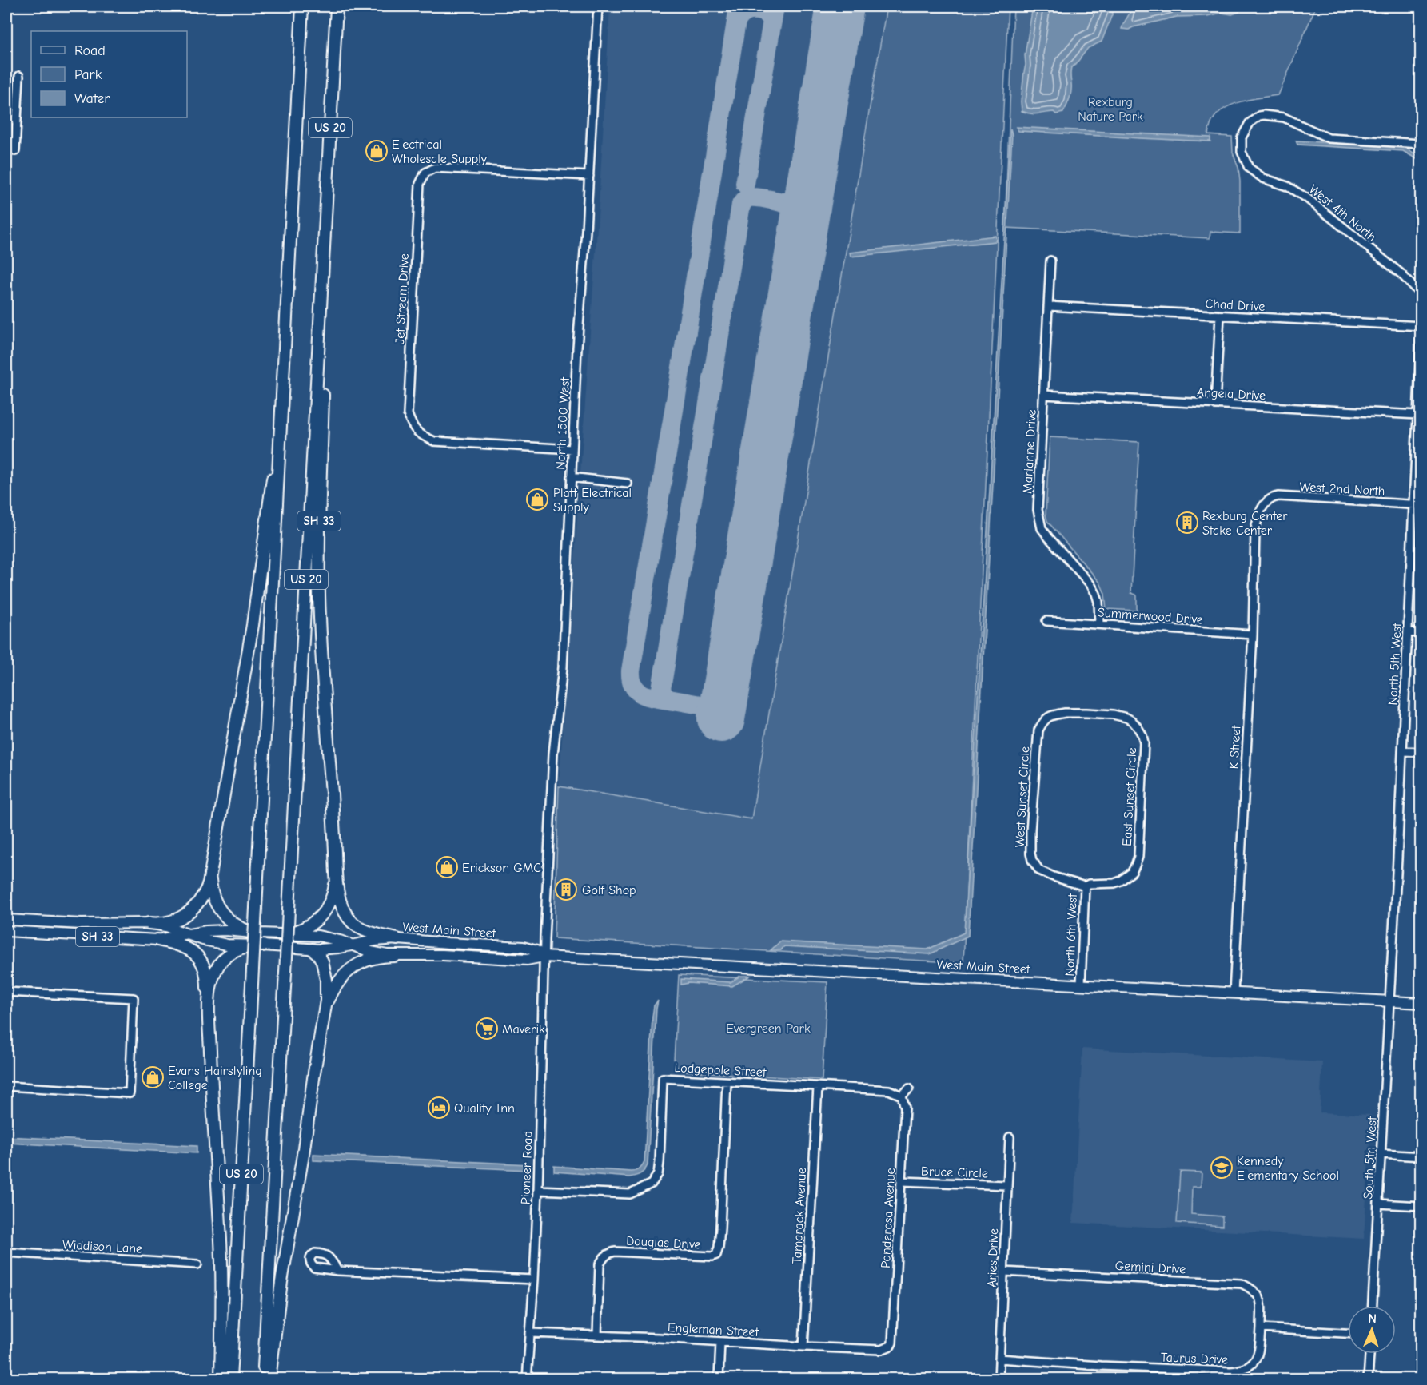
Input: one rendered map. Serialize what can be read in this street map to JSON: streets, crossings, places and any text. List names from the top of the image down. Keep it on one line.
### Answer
{"streets":{"highway":["US 20","SH 33"],"main road":["West Main Street"],"street":["West 4th North","Jet Stream Drive","Chad Drive","Angela Drive","North 1500 West","Marianne Drive","West 2nd North","Summerwood Drive","North 5th West","K Street","West Sunset Circle","East Sunset Circle","North 6th West","Lodgepole Street","South 5th West","Pioneer Road","Bruce Circle","Tamarack Avenue","Ponderosa Avenue","Douglas Drive","Widdison Lane","Aries Drive","Gemini Drive","Engleman Street","Taurus Drive"]},"crossings":[["US 20","SH 33"],["Jet Stream Drive","North 1500 West"],["Chad Drive","Marianne Drive"],["Chad Drive","North 5th West"],["Angela Drive","Marianne Drive"],["Angela Drive","North 5th West"],["North 1500 West","West Main Street"],["North 1500 West","Pioneer Road"],["Marianne Drive","Summerwood Drive"],["West 2nd North","North 5th West"],["West 2nd North","K Street"],["SH 33","West Main Street"],["Summerwood Drive","K Street"],["North 5th West","West Main Street"],["North 5th West","South 5th West"],["K Street","West Main Street"],["West Sunset Circle","East Sunset Circle"],["West Sunset Circle","North 6th West"],["East Sunset Circle","North 6th West"],["West Main Street","North 6th West"],["West Main Street","South 5th West"],["West Main Street","Pioneer Road"],["Lodgepole Street","Pioneer Road"],["Lodgepole Street","Tamarack Avenue"],["Lodgepole Street","Ponderosa Avenue"],["Lodgepole Street","Douglas Drive"],["Pioneer Road","Engleman Street"],["Bruce Circle","Ponderosa Avenue"],["Bruce Circle","Aries Drive"],["Tamarack Avenue","Engleman Street"],["Ponderosa Avenue","Engleman Street"],["Douglas Drive","Engleman Street"],["Aries Drive","Gemini Drive"],["Aries Drive","Taurus Drive"],["Gemini Drive","Taurus Drive"]],"parks":["Rexburg Nature Park","Evergreen Park"],"places":{"shop":["Electrical Wholesale Supply","Platt Electrical Supply","Erickson GMC","Evans Hairstyling College"],"building":["Rexburg Center Stake Center","Golf Shop"],"supermarket":["Maverik"],"hotel":["Quality Inn"],"school or university":["Kennedy Elementary School"]},"legend":["Road","Park","Water"],"north":"top"}
